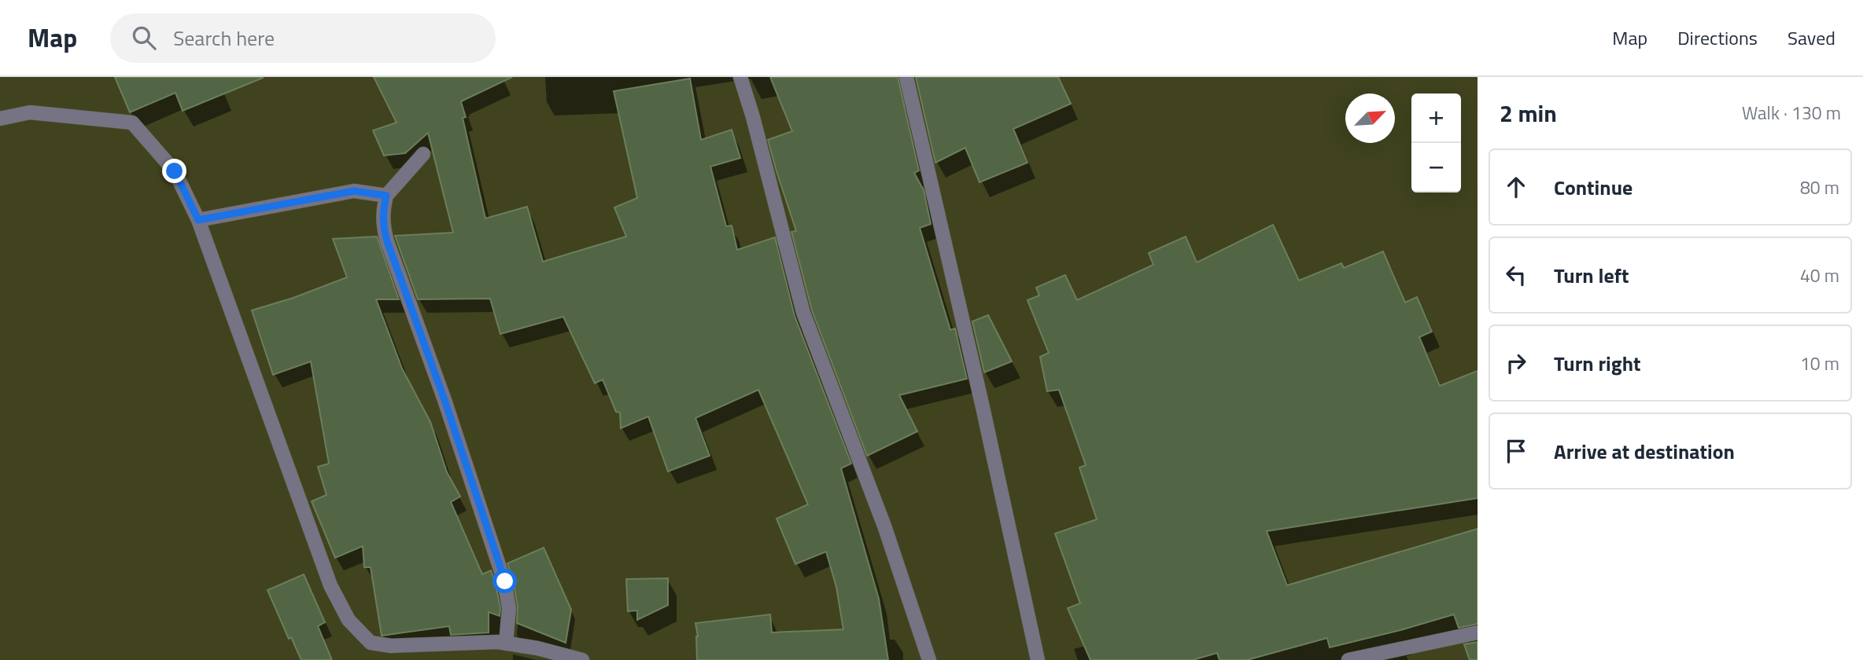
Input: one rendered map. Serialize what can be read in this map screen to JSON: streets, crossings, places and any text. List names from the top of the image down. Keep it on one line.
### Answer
{"north":"top right","page":{"header":"Map","search":"Search here","nav":["Map","Directions","Saved"],"heading":["2 min","Walk · 130 m"],"map_buttons":["+","−"],"list":[["Continue","80 m"],["Turn left","40 m"],["Turn right","10 m"],"Arrive at destination"]}}
